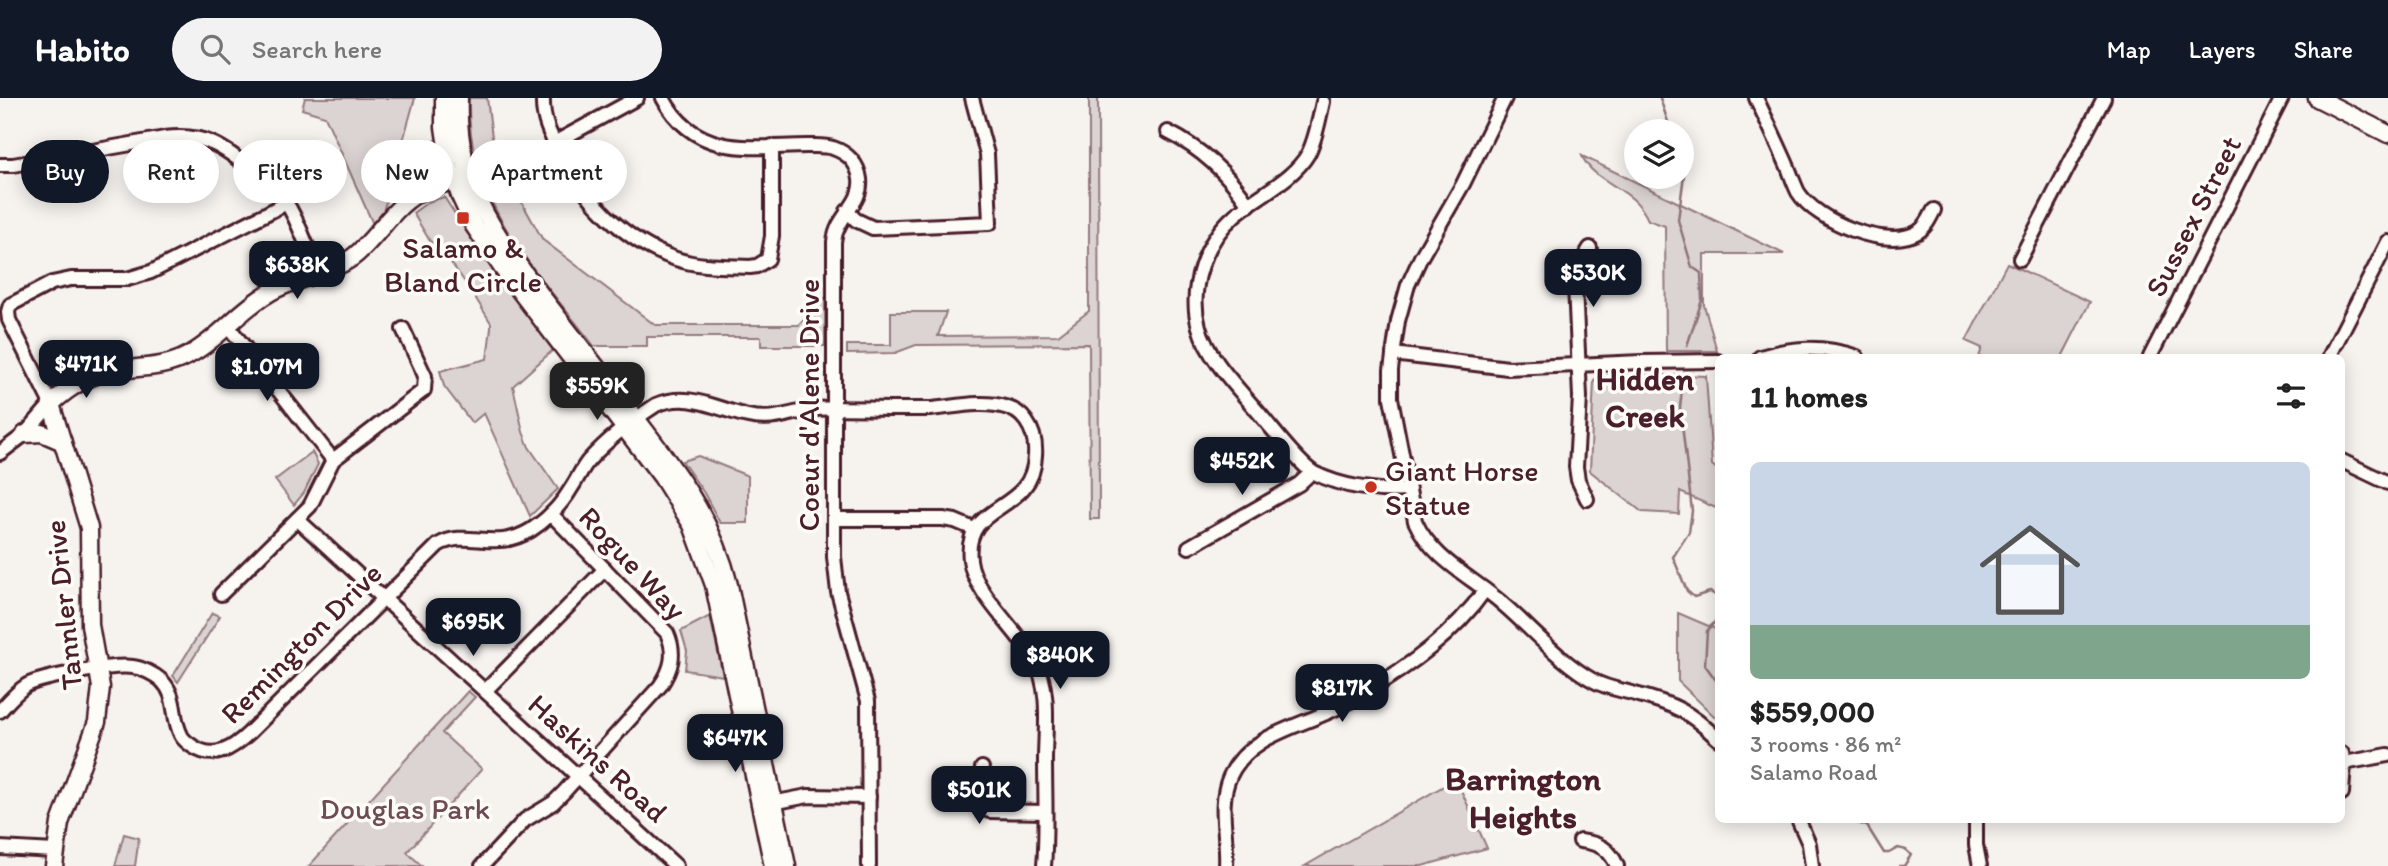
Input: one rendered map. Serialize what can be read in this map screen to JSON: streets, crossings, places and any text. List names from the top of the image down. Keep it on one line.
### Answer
{"streets":{"main road":["Tannler Drive"],"street":["Sussex Street","Coeur d'Alene Drive","Rogue Way","Remington Drive","Haskins Road"]},"crossings":[["Coeur d'Alene Drive","Remington Drive"],["Rogue Way","Remington Drive"],["Rogue Way","Haskins Road"],["Tannler Drive","Remington Drive"],["Remington Drive","Haskins Road"]],"districts":["Hidden Creek","Barrington Heights"],"parks":["Douglas Park"],"places":{"transit":["Salamo & Bland Circle"],"other":["Giant Horse Statue"]},"page":{"header":"Habito","search":"Search here","nav":["Map","Layers","Share"],"chip":["Buy","Rent","Filters","New","Apartment"],"price":["$638K","$530K","$471K","$1.07M","$559K","$452K","$695K","$840K","$817K","$647K","$501K"],"heading":"11 homes","list":[{"name":"$559,000","note":"3 rooms · 86 m² · Salamo Road"}]}}
